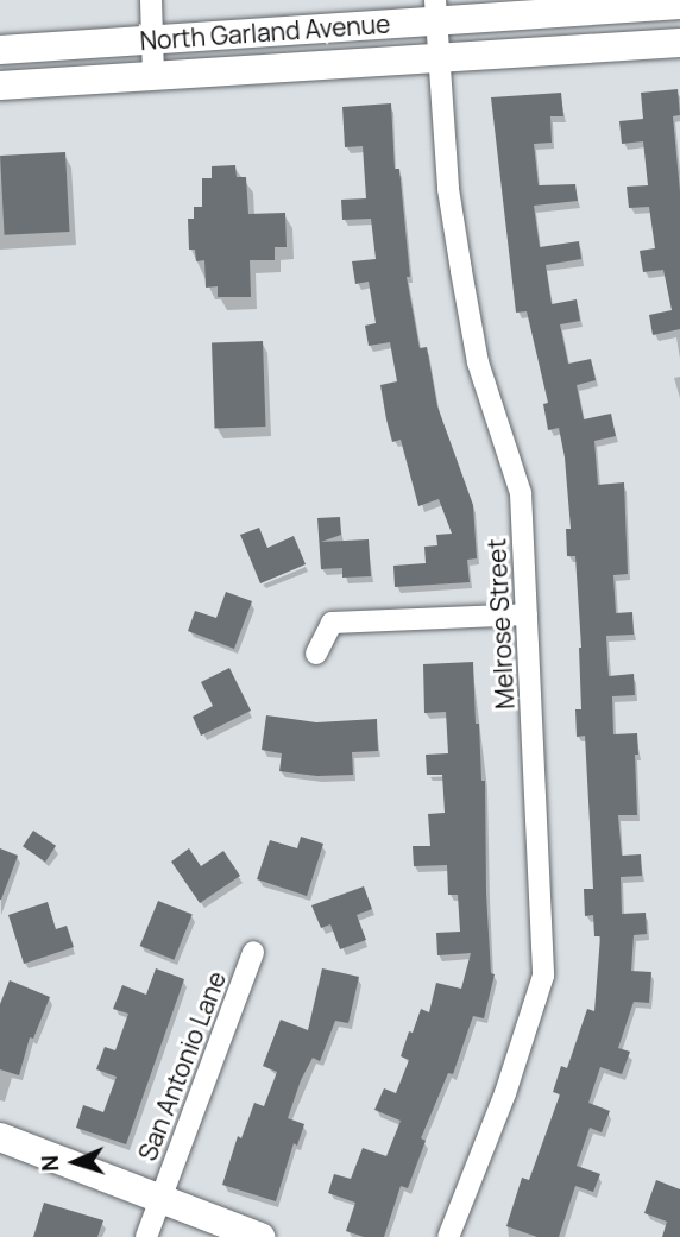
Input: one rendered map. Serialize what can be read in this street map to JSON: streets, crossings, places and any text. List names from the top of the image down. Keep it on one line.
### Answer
{"streets":{"main road":["North Garland Avenue"],"street":["Melrose Street","San Antonio Lane"]},"crossings":[["North Garland Avenue","Melrose Street"]],"north":"left"}
